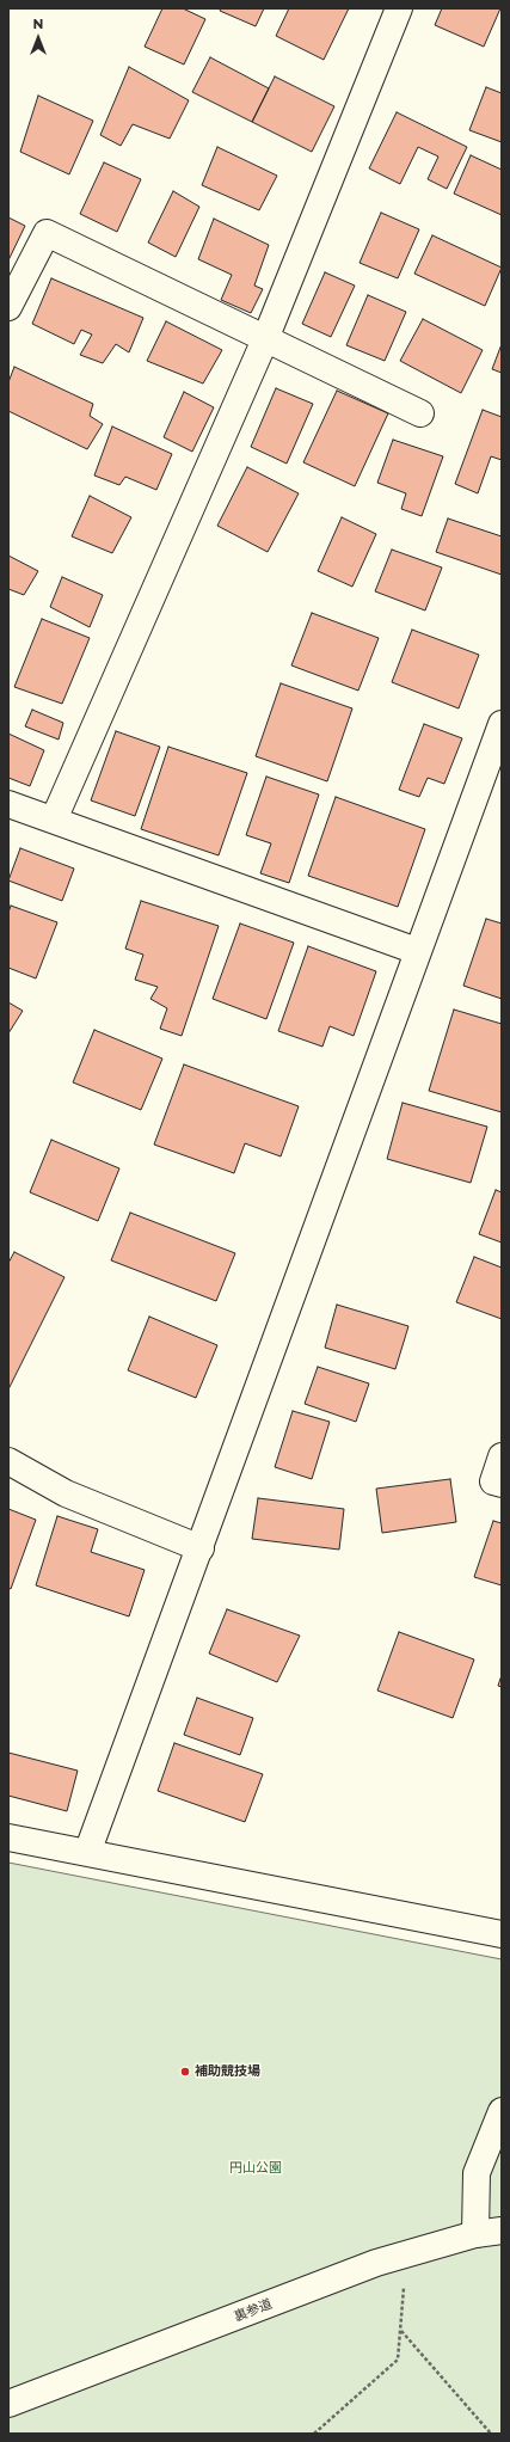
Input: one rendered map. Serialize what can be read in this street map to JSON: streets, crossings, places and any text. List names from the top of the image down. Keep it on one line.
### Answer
{"streets":{"street":["裏参道"]},"parks":["円山公園"],"places":["補助競技場"],"north":"top"}
